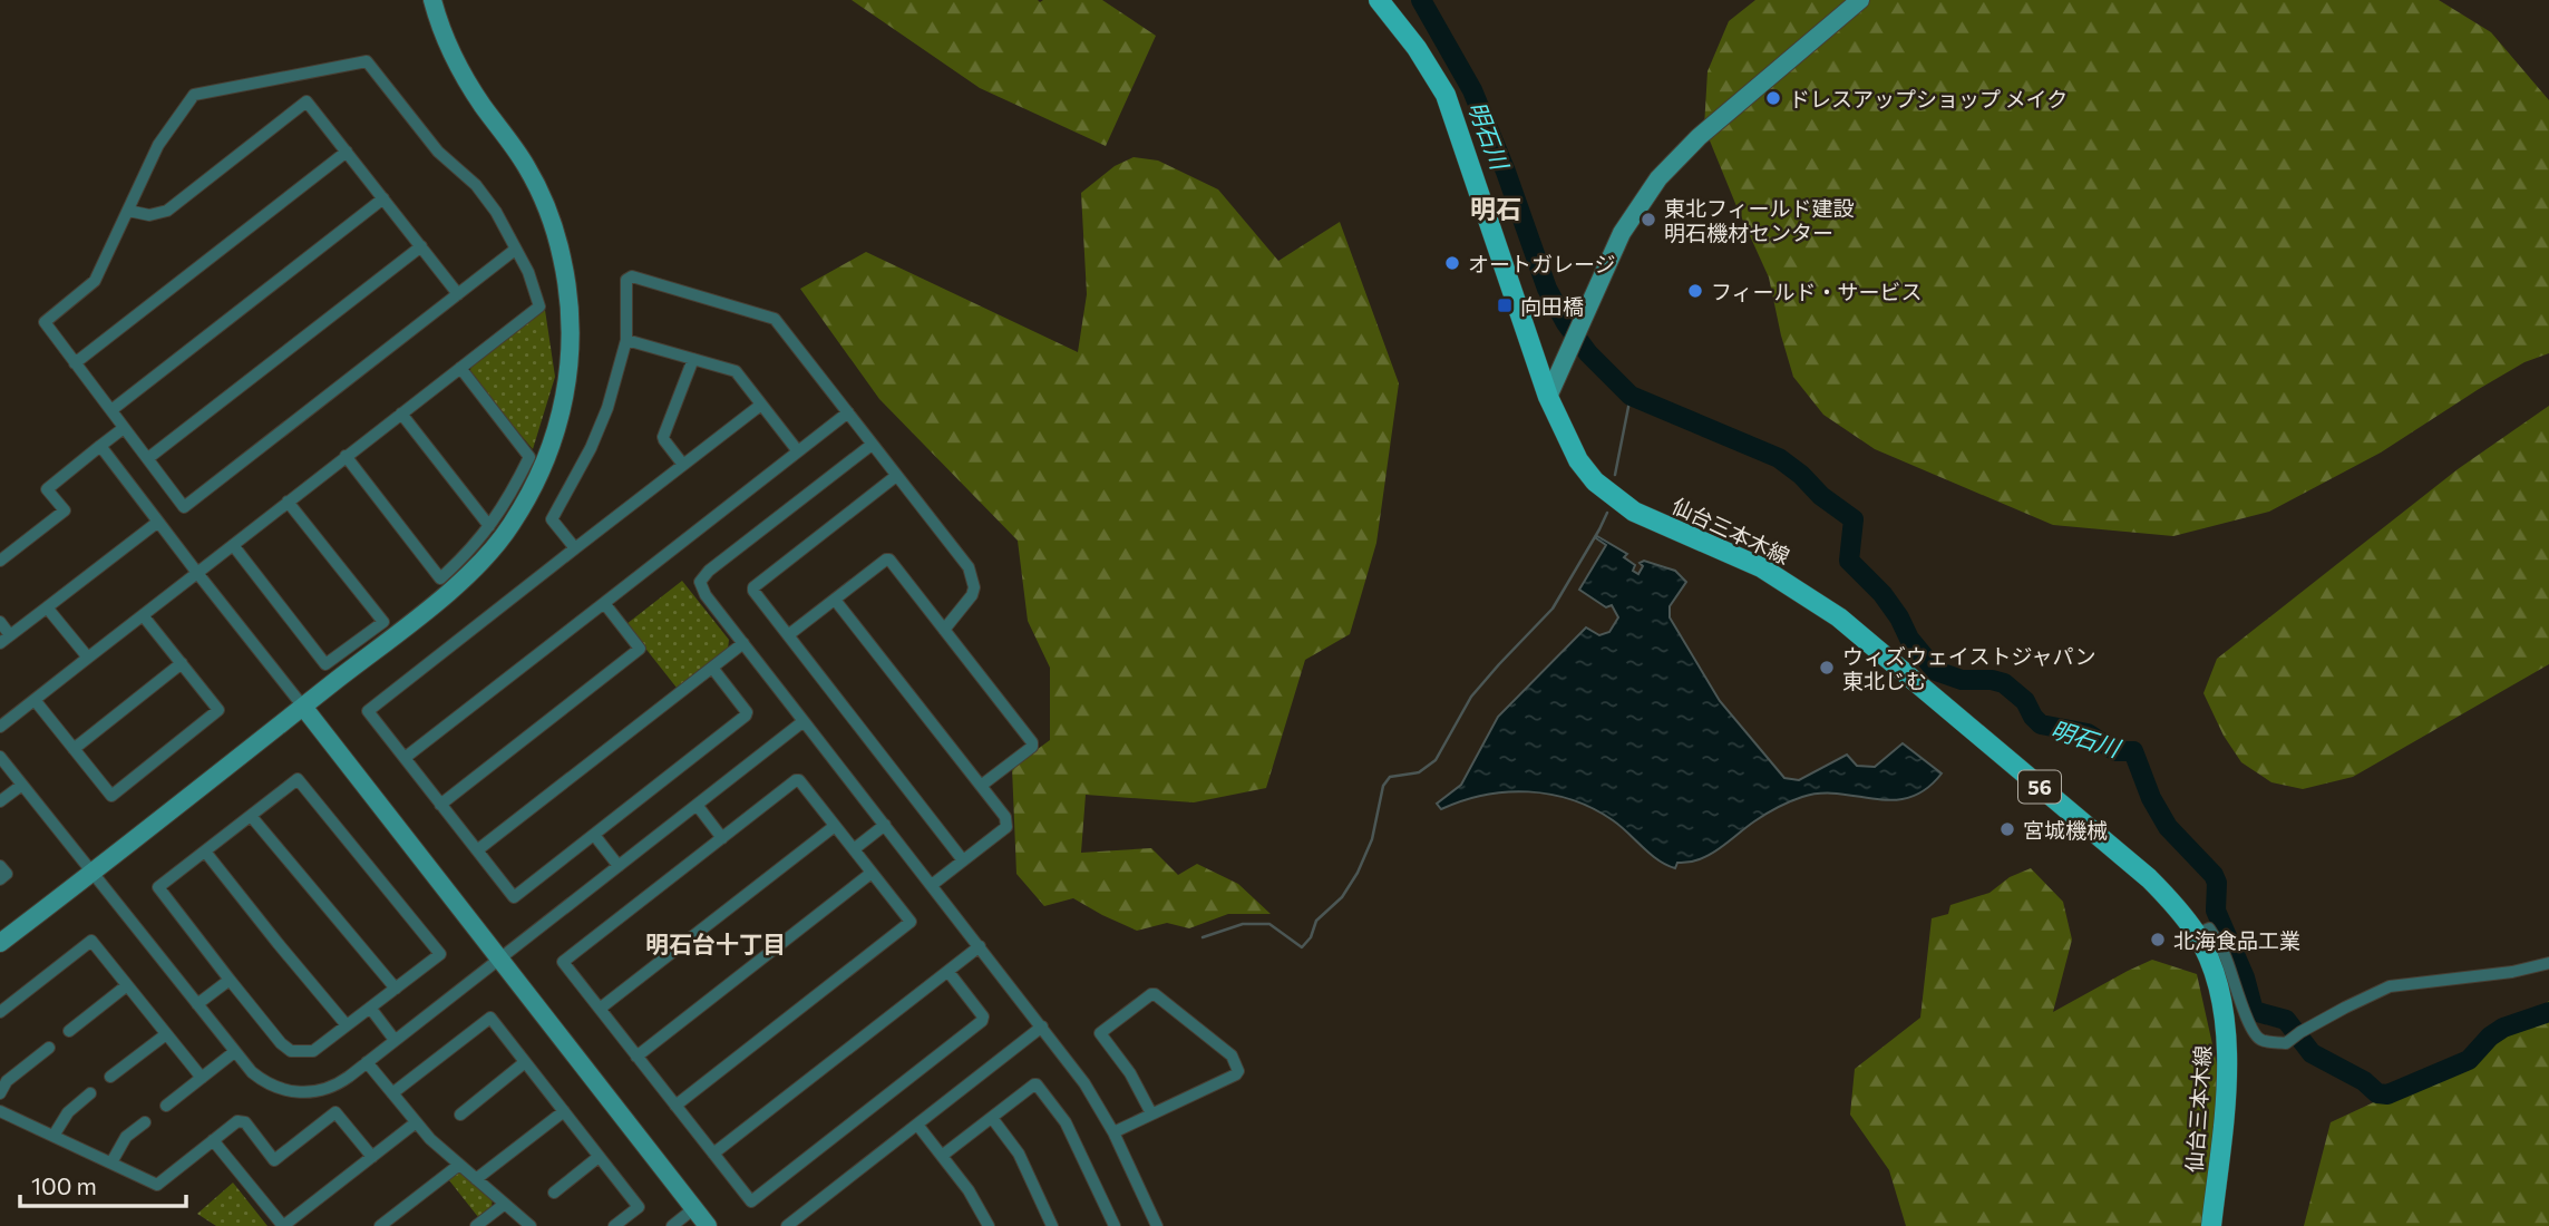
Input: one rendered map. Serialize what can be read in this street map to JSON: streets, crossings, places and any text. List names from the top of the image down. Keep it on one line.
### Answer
{"streets":{"main road":["仙台三本木線","56"]},"districts":["明石","明石台十丁目"],"water":["明石川"],"places":{"other":["ドレスアップショップ メイク","東北フィールド建設 明石機材センター","オートガレージ","フィールド・サービス","ウィズウェイストジャパン 東北じむ","宮城機械","北海食品工業"],"transit":["向田橋"]},"scale_bar":"100 m"}
